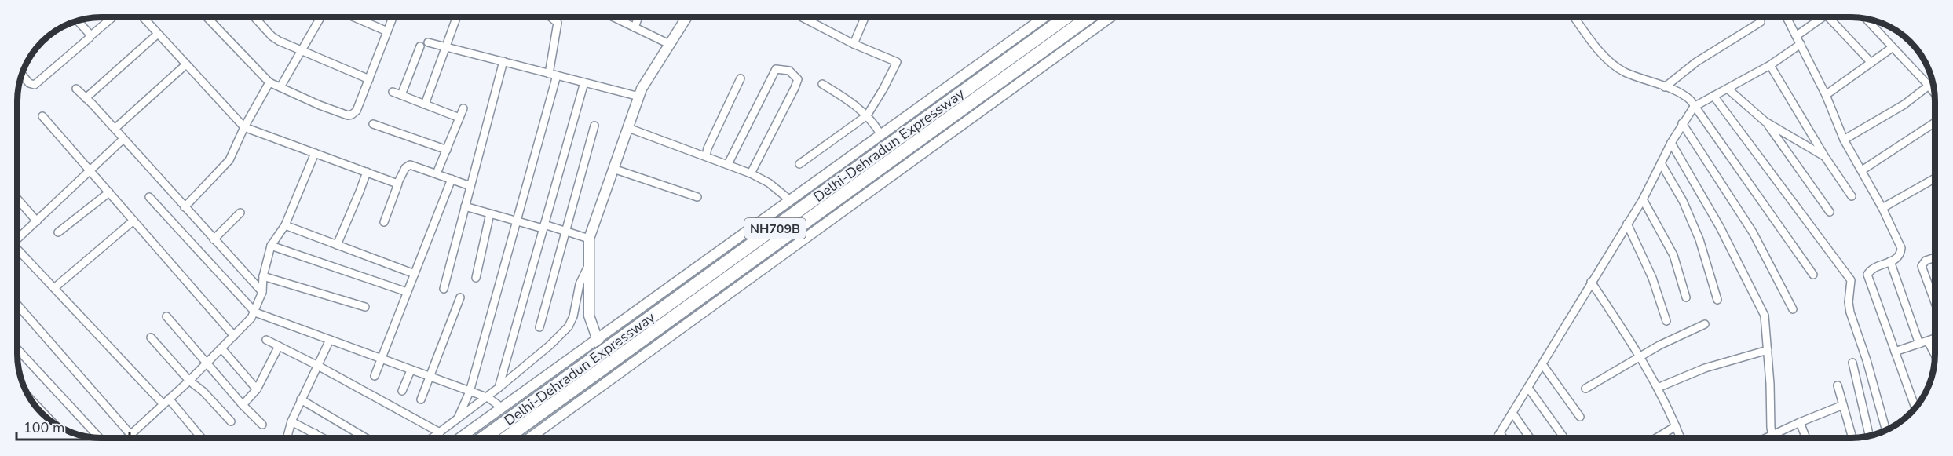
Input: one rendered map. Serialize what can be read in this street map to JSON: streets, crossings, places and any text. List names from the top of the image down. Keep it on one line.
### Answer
{"streets":{"highway":["Delhi-Dehradun Expressway","NH709B"]},"scale_bar":"100 m"}
